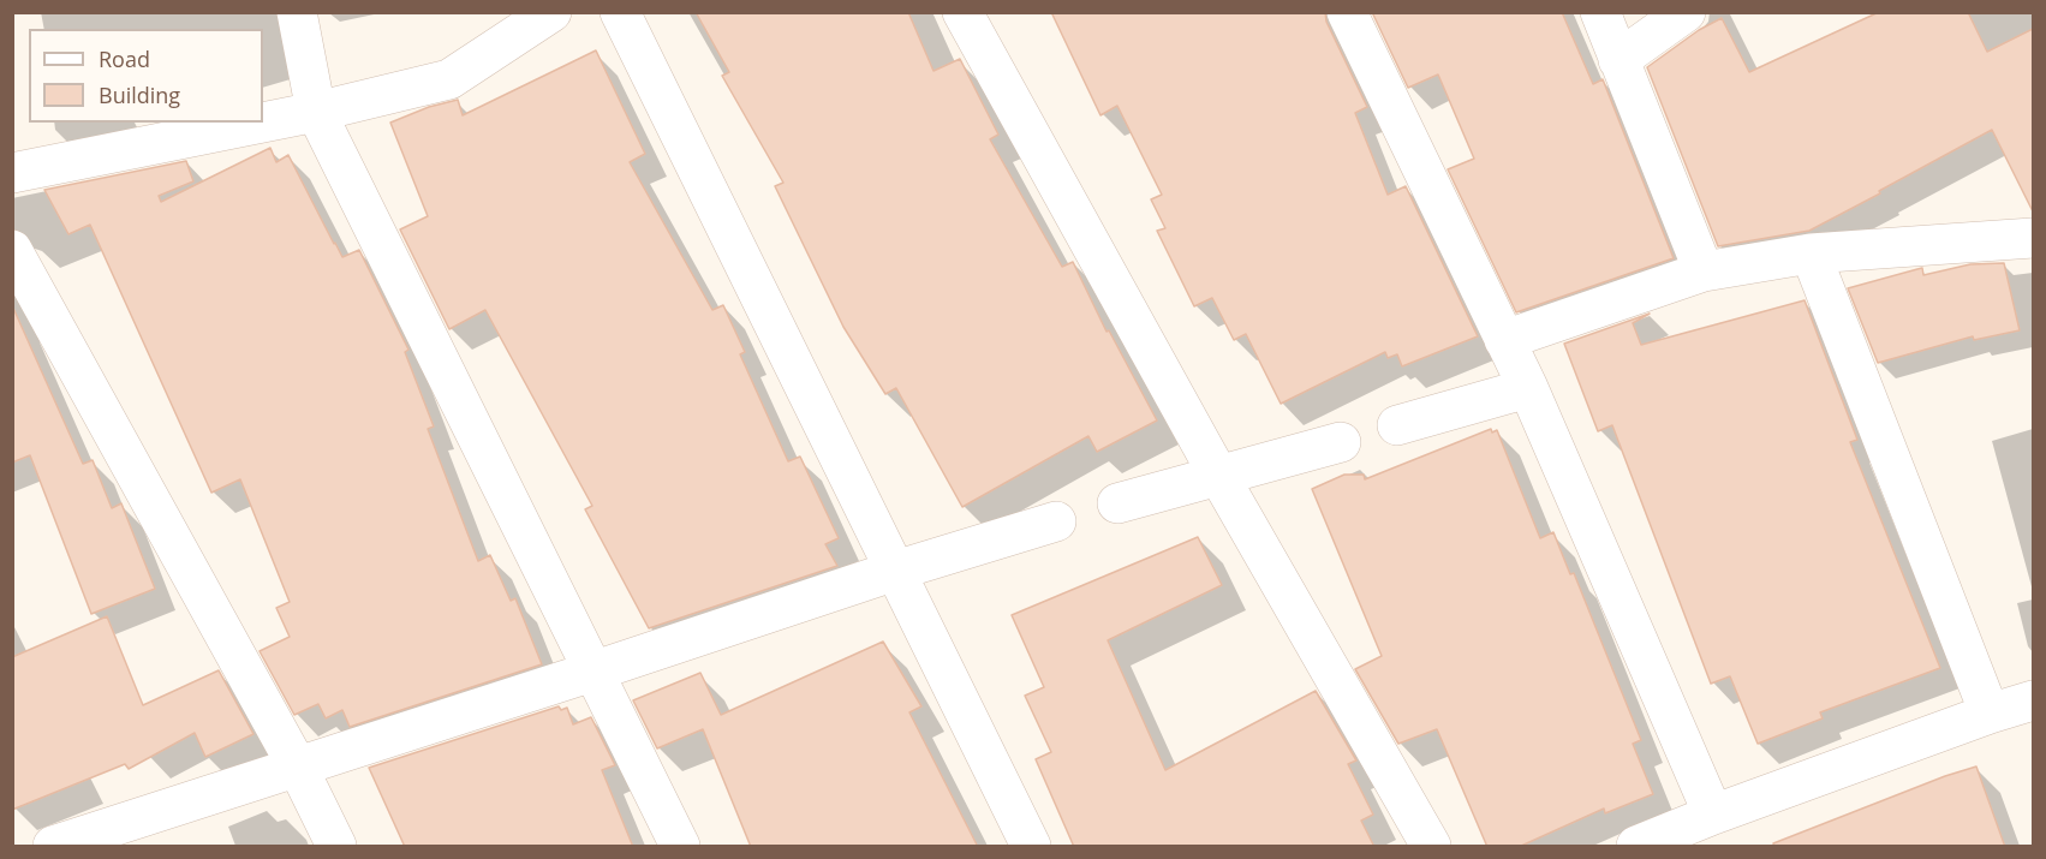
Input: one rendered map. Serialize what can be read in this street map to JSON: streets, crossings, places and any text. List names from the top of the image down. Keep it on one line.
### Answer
{"legend":["Road","Building"]}
